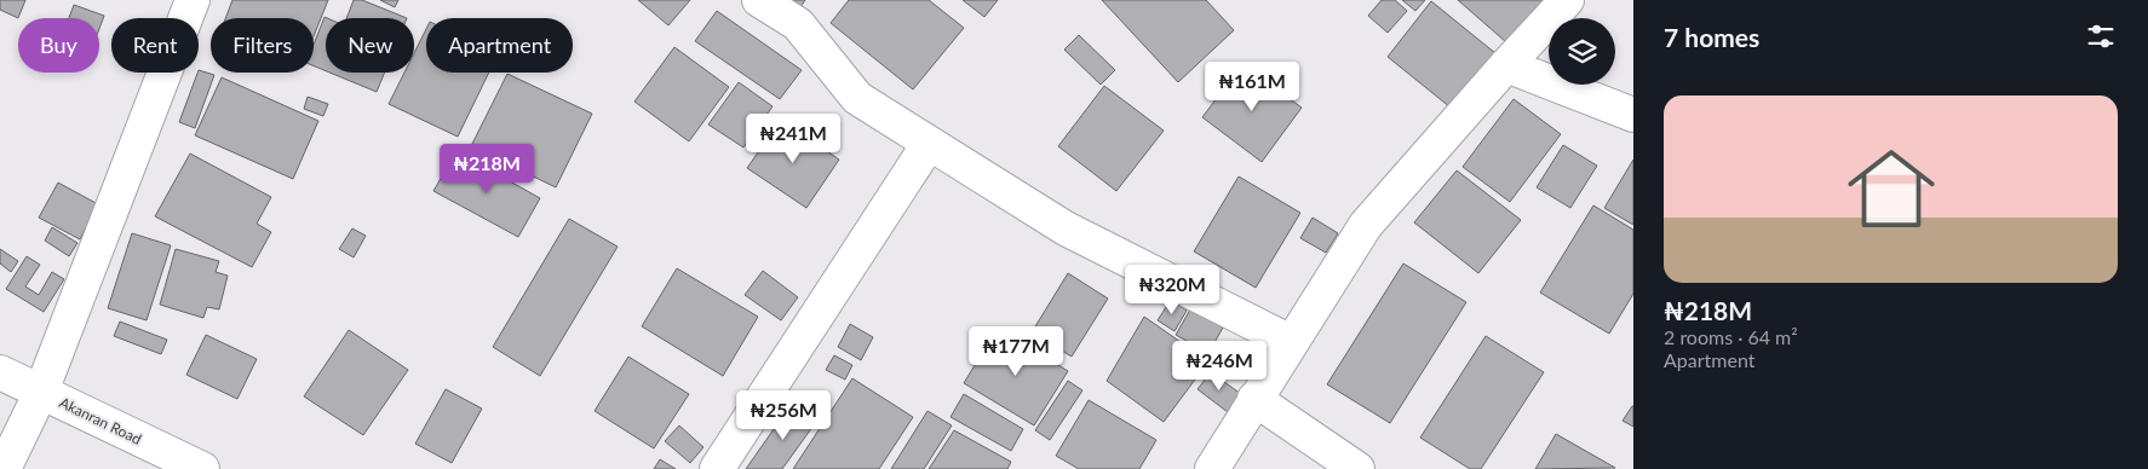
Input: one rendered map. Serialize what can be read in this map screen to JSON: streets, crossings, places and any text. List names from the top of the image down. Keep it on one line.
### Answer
{"streets":{"street":["Akanran Road"]},"page":{"heading":"7 homes","chip":["Buy","Rent","Filters","New","Apartment"],"price":["₦161M","₦241M","₦218M","₦320M","₦177M","₦246M","₦256M"],"list":[{"name":"₦218M","note":"2 rooms · 64 m² · Apartment"}]}}
